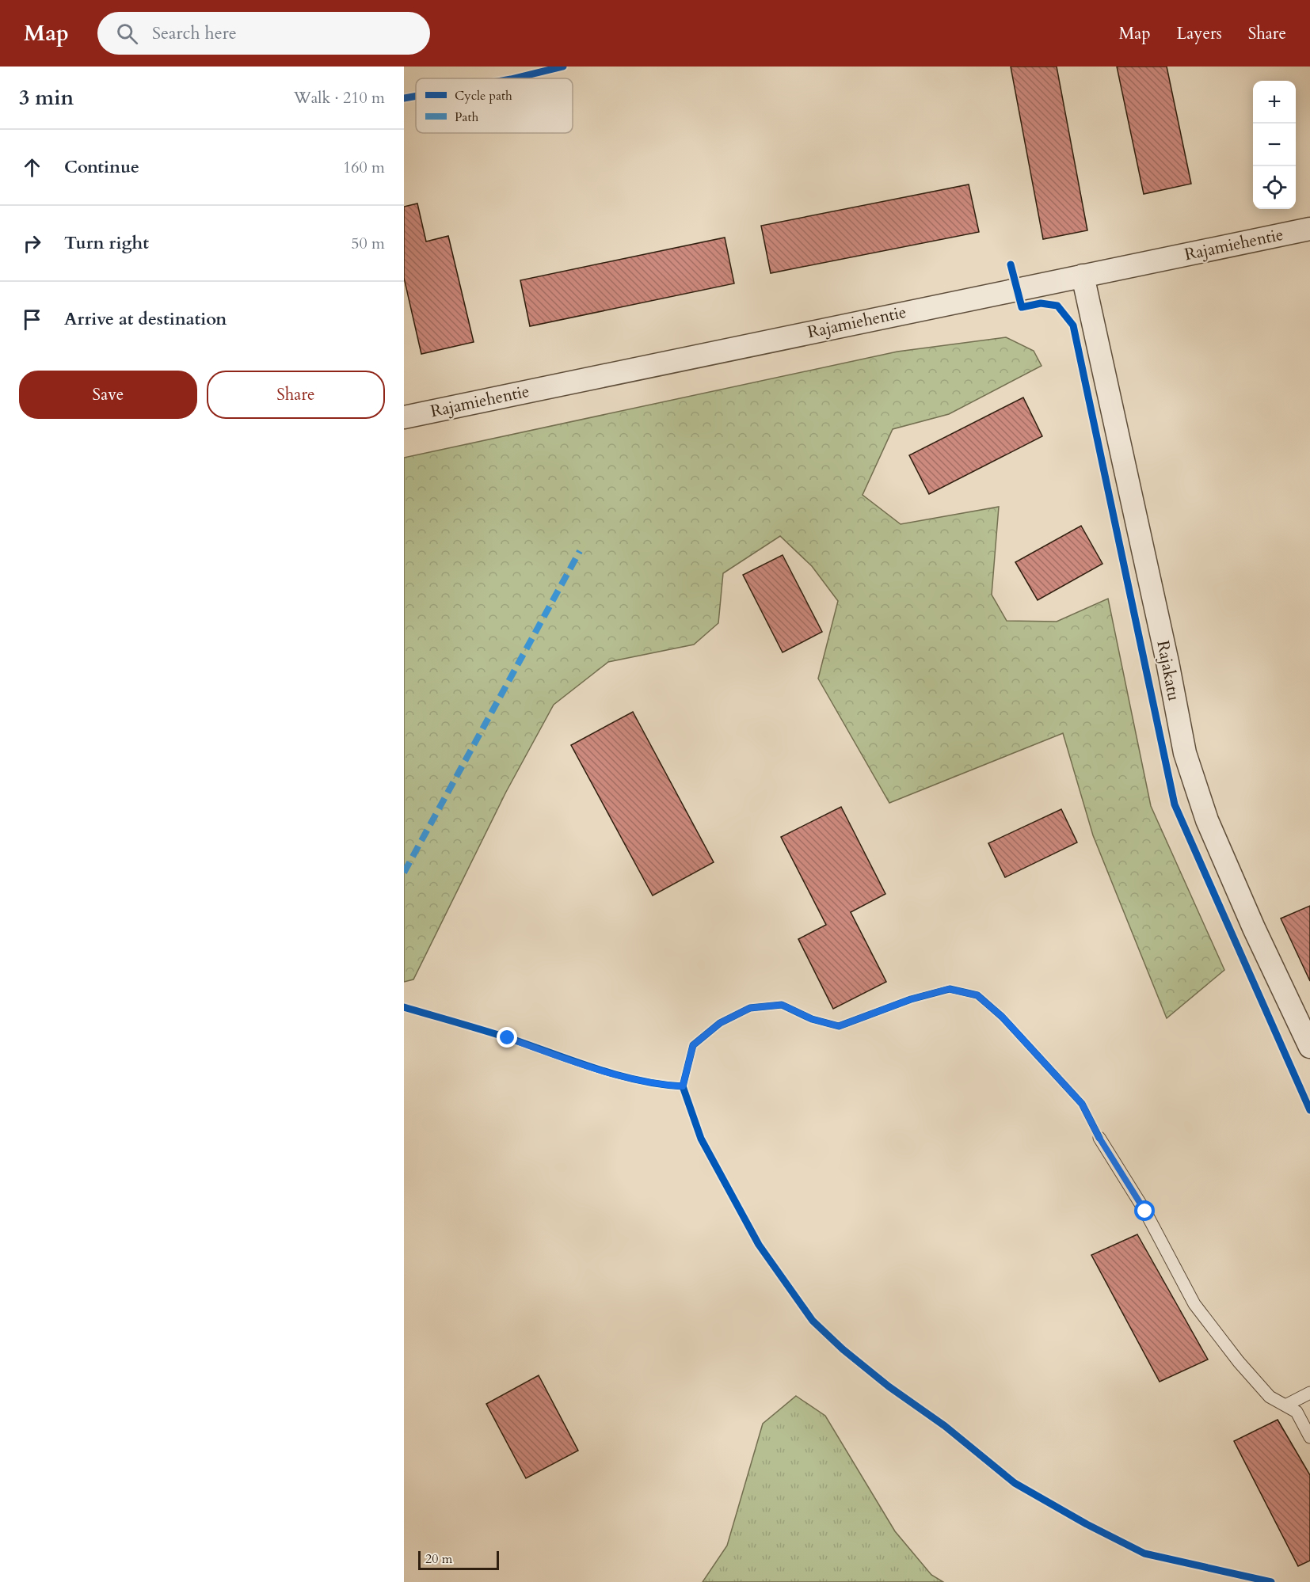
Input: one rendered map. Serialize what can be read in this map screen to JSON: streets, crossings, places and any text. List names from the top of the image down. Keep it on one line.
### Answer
{"streets":{"street":["Rajamiehentie","Rajakatu"]},"crossings":[["Rajamiehentie","Rajakatu"]],"legend":["Cycle path","Path"],"scale_bar":"20 m","page":{"header":"Map","search":"Search here","nav":["Map","Layers","Share"],"heading":["3 min","Walk · 210 m"],"map_buttons":["+","−"],"list":[["Continue","160 m"],["Turn right","50 m"],"Arrive at destination"],"buttons":["Save","Share"],"scale":"20 m"}}
